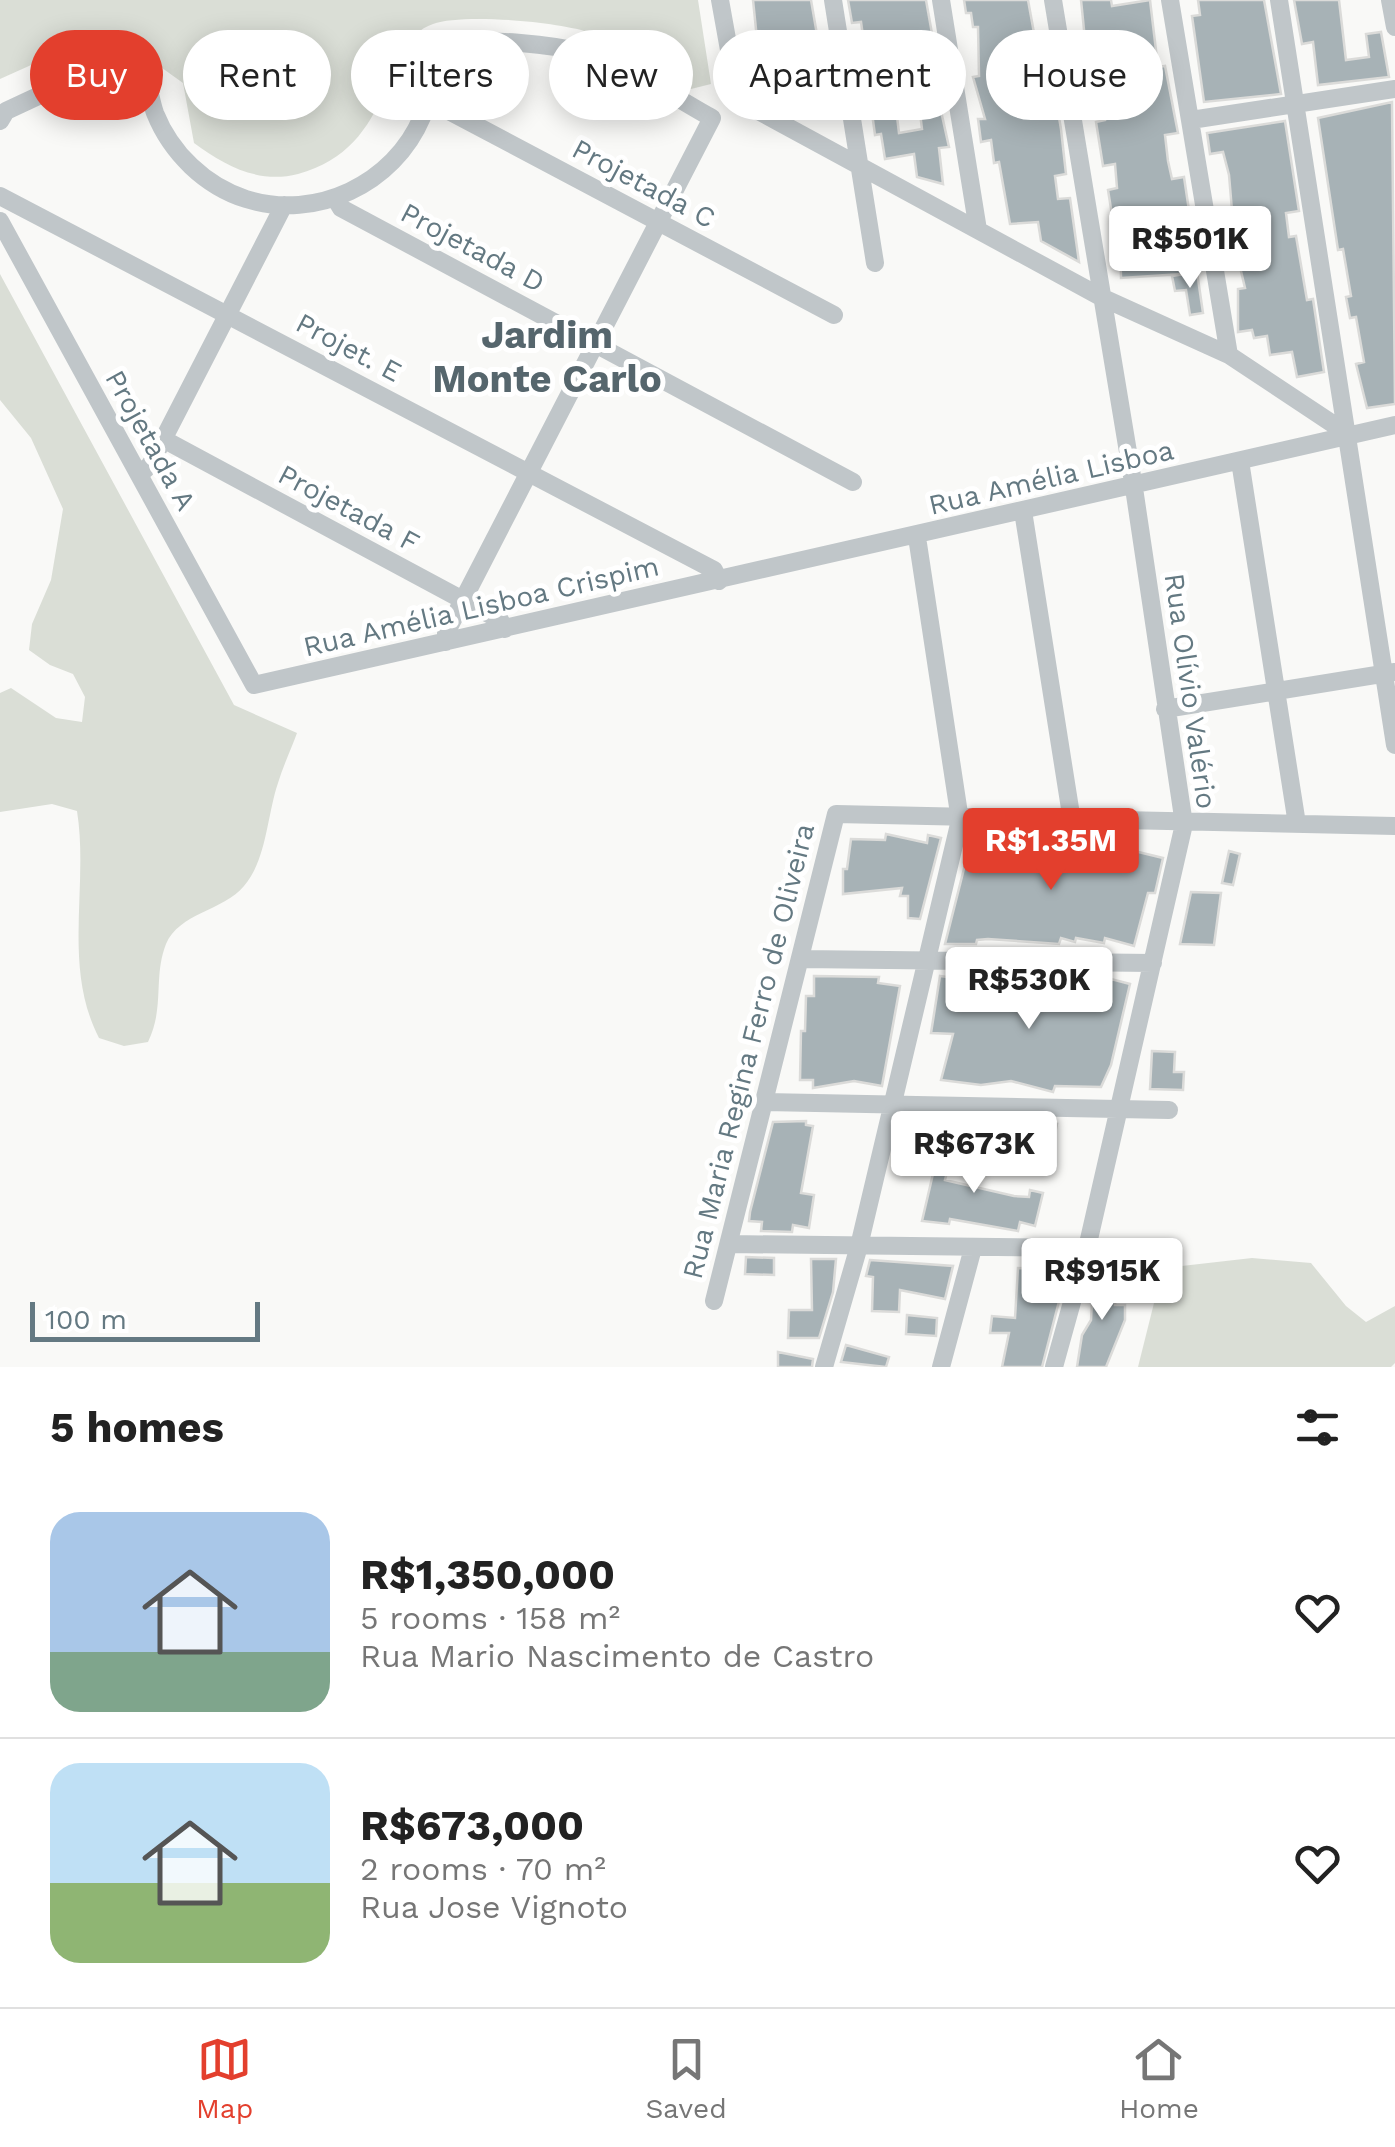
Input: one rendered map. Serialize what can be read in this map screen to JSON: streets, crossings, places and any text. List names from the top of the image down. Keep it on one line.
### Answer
{"streets":{"street":["Projetada C","Projetada D","Projet. E","Projetada A","Rua Amélia Lisboa","Projetada F","Rua Amélia Lisboa Crispim","Rua Olívio Valério","Rua Maria Regina Ferro de Oliveira"]},"crossings":[["Projet. E","Rua Amélia Lisboa"],["Projet. E","Rua Amélia Lisboa Crispim"],["Projetada A","Rua Amélia Lisboa Crispim"],["Rua Amélia Lisboa","Rua Amélia Lisboa Crispim"],["Rua Amélia Lisboa","Rua Olívio Valério"],["Projetada F","Rua Amélia Lisboa Crispim"]],"districts":["Jardim Monte Carlo"],"scale_bar":"100 m","page":{"chip":["Buy","Rent","Filters","New","Apartment","House"],"price":["R$501K","R$1.35M","R$530K","R$673K","R$915K"],"scale":"100 m","heading":"5 homes","list":[{"name":"R$1,350,000","note":"5 rooms · 158 m² · Rua Mario Nascimento de Castro"},{"name":"R$673,000","note":"2 rooms · 70 m² · Rua Jose Vignoto"}],"tabs":["Map","Saved","Home"]}}
